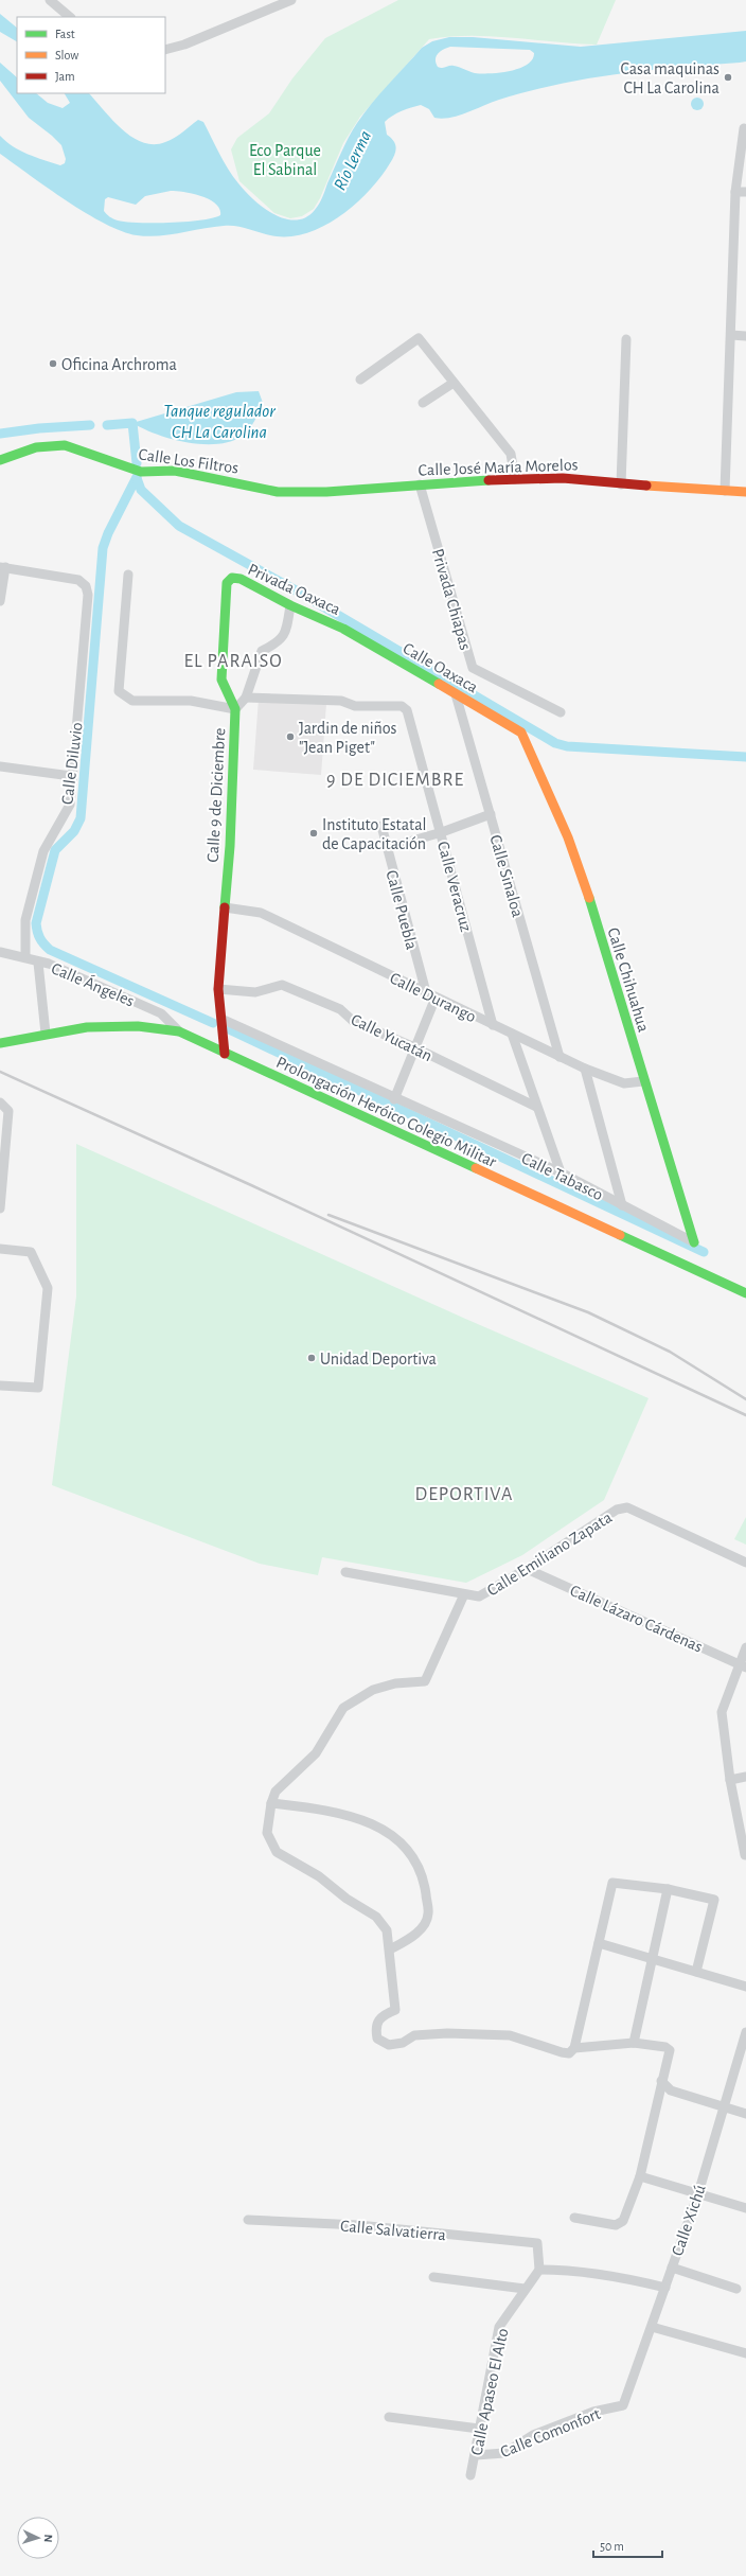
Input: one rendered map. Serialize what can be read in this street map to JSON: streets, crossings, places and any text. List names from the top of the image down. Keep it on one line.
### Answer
{"streets":{"street":["Calle Los Filtros","Calle José María Morelos","Privada Oaxaca","Privada Chiapas","Calle Oaxaca","Calle Diluvio","Calle 9 de Diciembre","Calle Sinaloa","Calle Veracruz","Calle Puebla","Calle Chihuahua","Calle Ángeles","Calle Durango","Calle Yucatán","Prolongación Heróico Colegio Militar","Calle Tabasco","Calle Emiliano Zapata","Calle Lázaro Cárdenas","Calle Xichú","Calle Salvatierra","Calle Apaseo El Alto","Calle Comonfort"]},"crossings":[["Calle Los Filtros","Calle José María Morelos"],["Calle José María Morelos","Privada Chiapas"],["Privada Oaxaca","Calle Oaxaca"],["Privada Oaxaca","Calle 9 de Diciembre"],["Calle Oaxaca","Calle Sinaloa"],["Calle Oaxaca","Calle Chihuahua"],["Calle Diluvio","Calle Ángeles"],["Calle 9 de Diciembre","Calle Durango"],["Calle 9 de Diciembre","Calle Yucatán"],["Calle 9 de Diciembre","Calle Tabasco"],["Calle Sinaloa","Calle Durango"],["Calle Veracruz","Calle Durango"],["Calle Puebla","Calle Durango"],["Calle Chihuahua","Calle Durango"],["Calle Chihuahua","Calle Tabasco"],["Calle Ángeles","Prolongación Heróico Colegio Militar"],["Calle Emiliano Zapata","Calle Lázaro Cárdenas"],["Calle Xichú","Calle Comonfort"],["Calle Salvatierra","Calle Apaseo El Alto"],["Calle Apaseo El Alto","Calle Comonfort"]],"districts":["EL PARAISO","9 DE DICIEMBRE","DEPORTIVA"],"water":["Río Lerma","Tanque regulador CH La Carolina"],"parks":["Eco Parque El Sabinal"],"places":["Casa maquinas CH La Carolina","Oficina Archroma","Jardin de niños \"Jean Piget\"","Instituto Estatal de Capacitación","Unidad Deportiva"],"legend":["Fast","Slow","Jam"],"scale_bar":"50 m","north":"right"}
